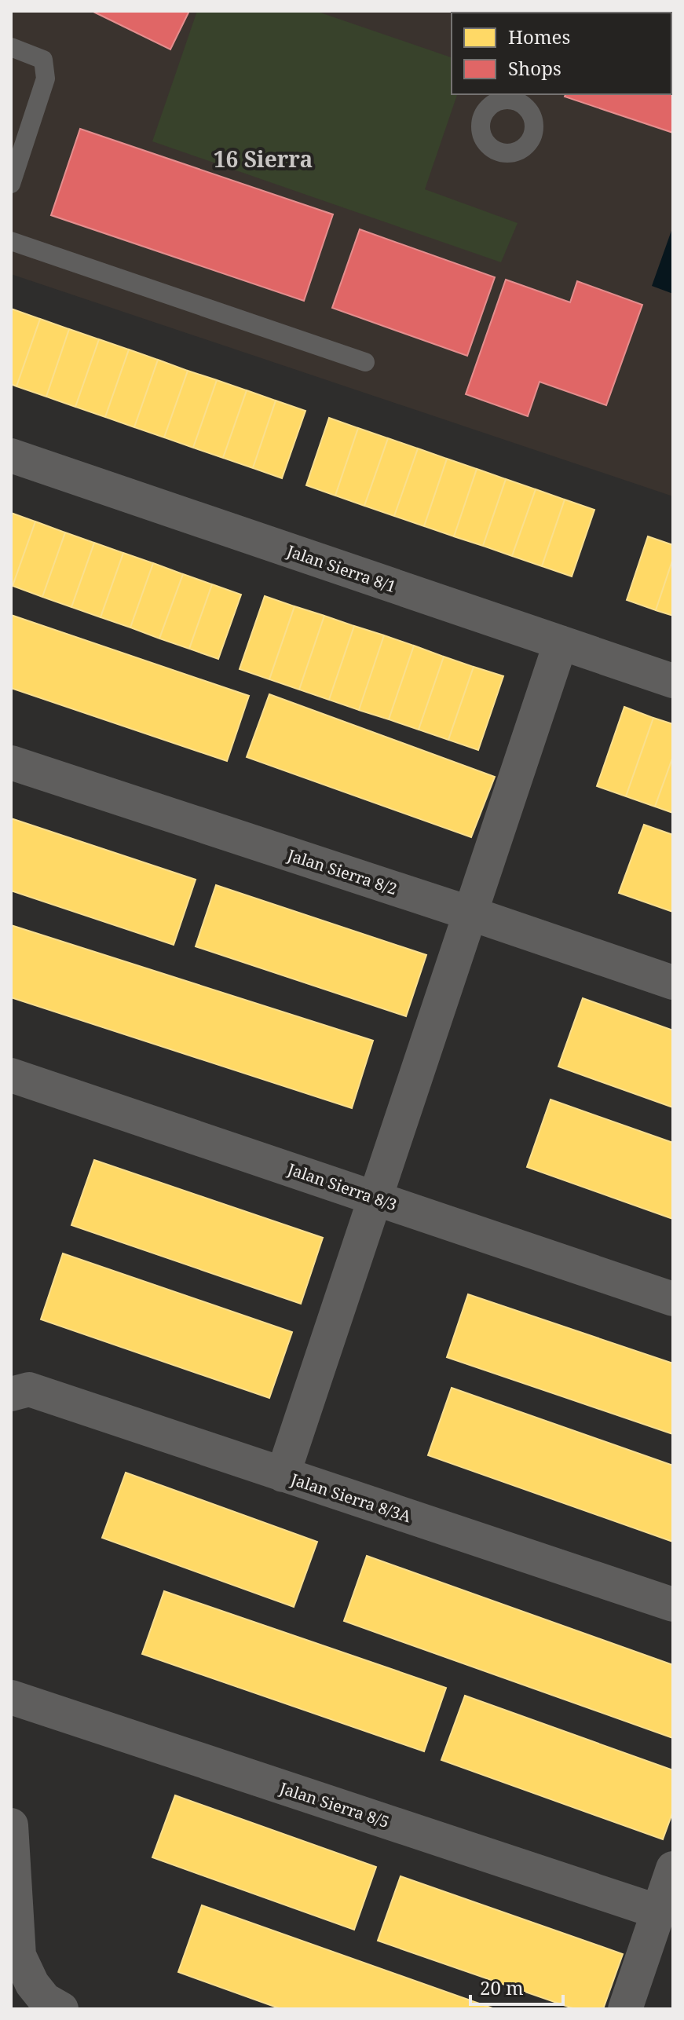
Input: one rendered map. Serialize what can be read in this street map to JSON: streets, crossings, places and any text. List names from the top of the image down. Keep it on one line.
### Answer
{"streets":{"street":["Jalan Sierra 8/1","Jalan Sierra 8/2","Jalan Sierra 8/3","Jalan Sierra 8/3A","Jalan Sierra 8/5"]},"districts":["16 Sierra"],"legend":["Homes","Shops"],"scale_bar":"20 m"}
